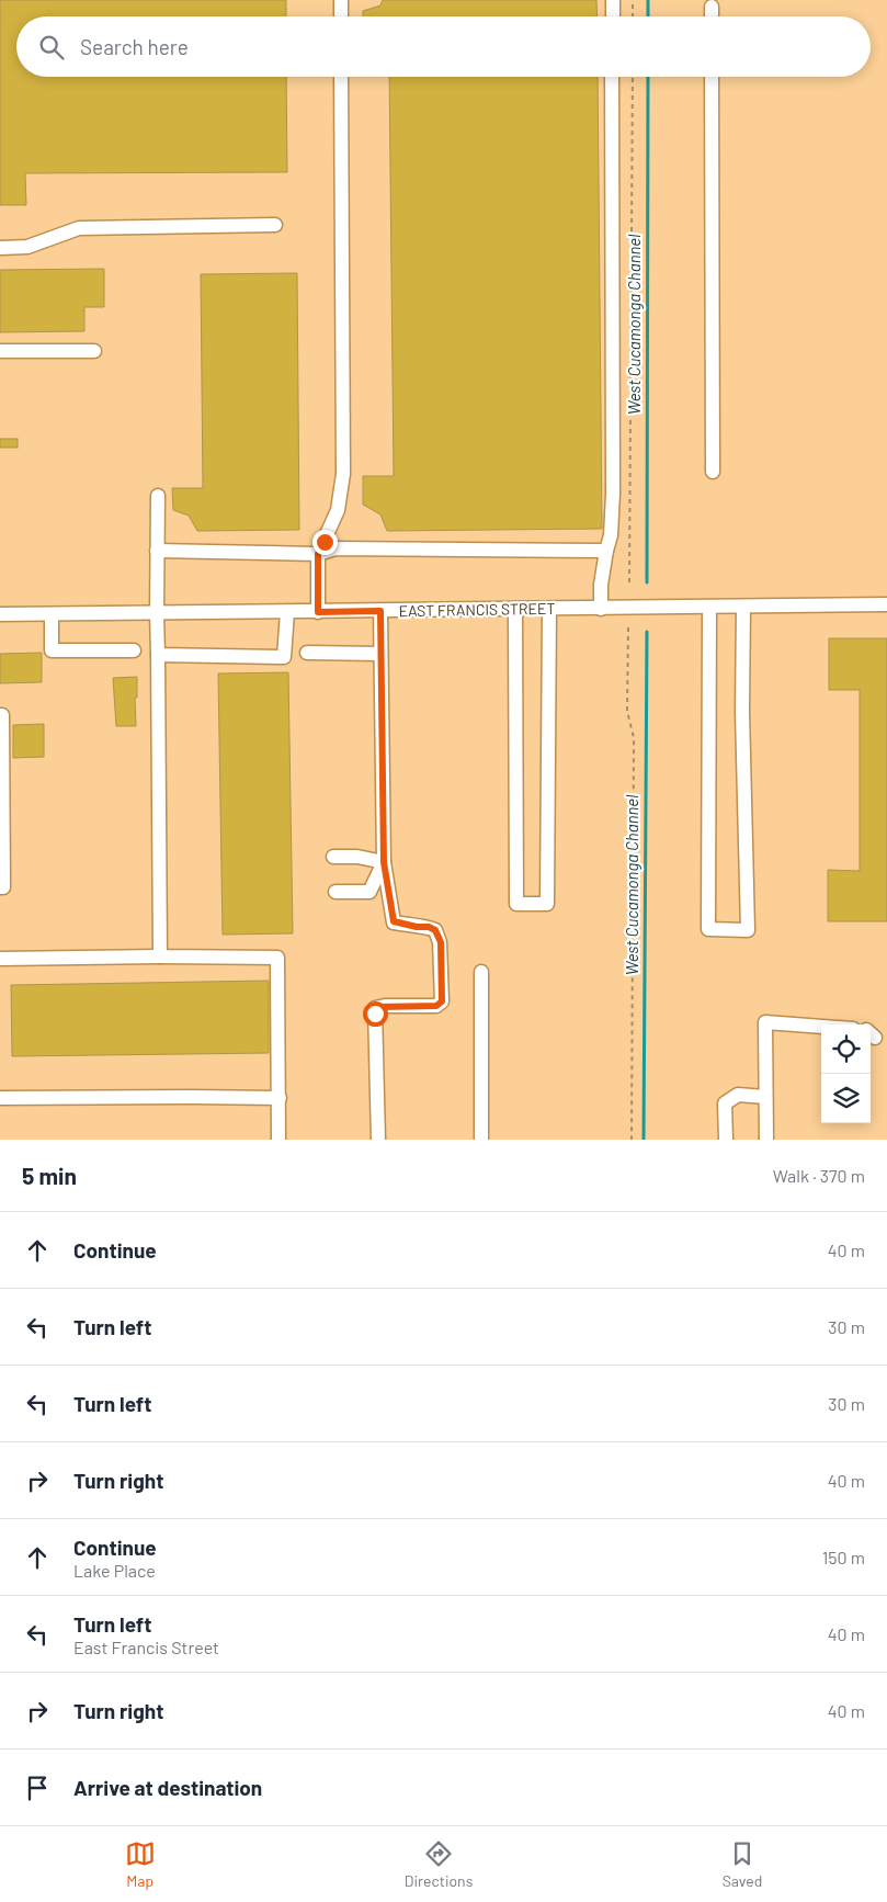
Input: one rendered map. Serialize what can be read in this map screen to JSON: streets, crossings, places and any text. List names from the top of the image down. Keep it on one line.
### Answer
{"streets":{"street":["EAST FRANCIS STREET"]},"water":["West Cucamonga Channel"],"page":{"search":"Search here","heading":["5 min","Walk · 370 m"],"list":[["Continue","40 m"],["Turn left","30 m"],["Turn left","30 m"],["Turn right","40 m"],["Continue","Lake Place","150 m"],["Turn left","East Francis Street","40 m"],["Turn right","40 m"],"Arrive at destination"],"nav":["Map","Directions","Saved"]}}
